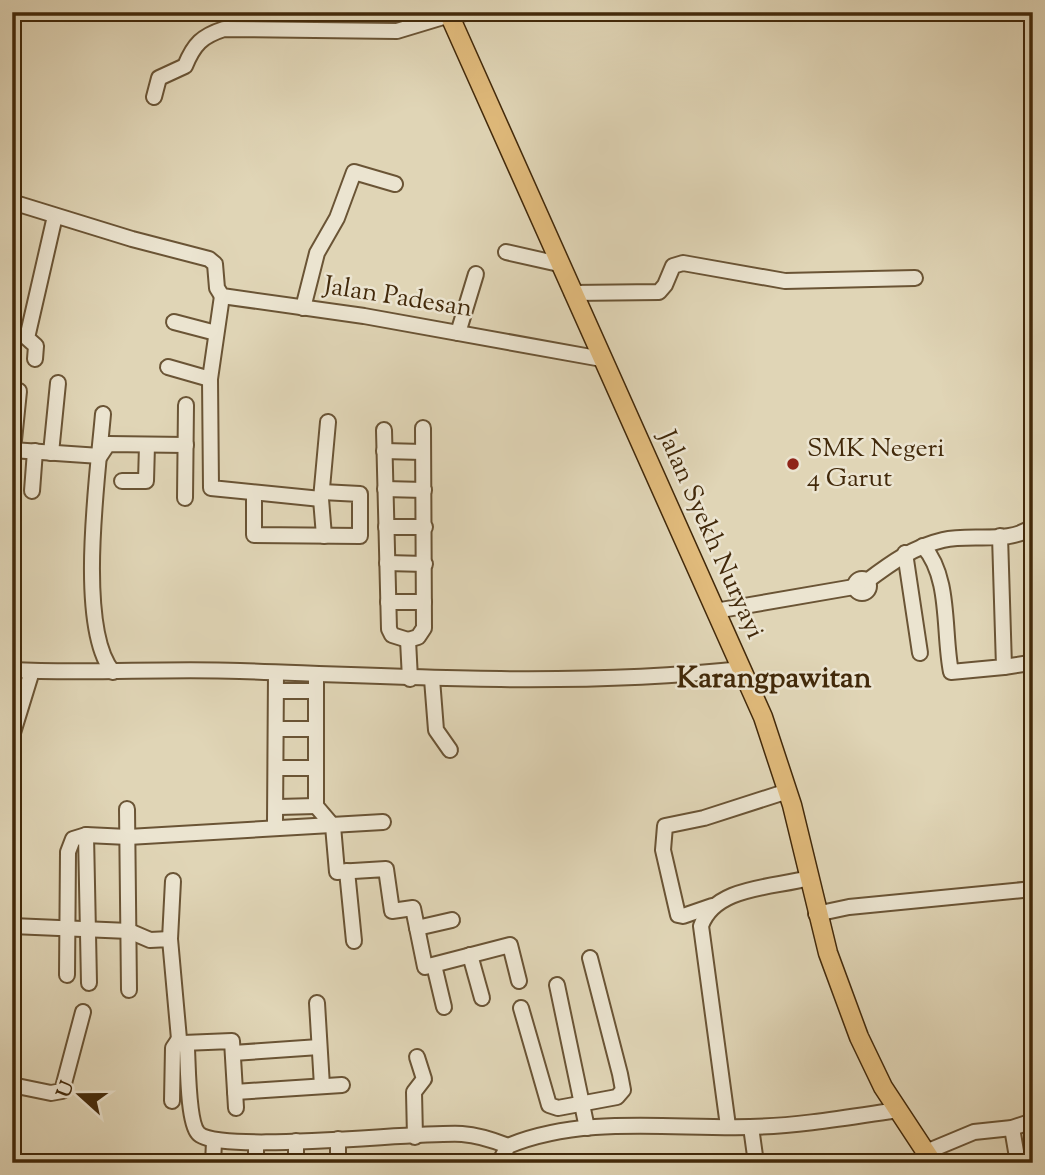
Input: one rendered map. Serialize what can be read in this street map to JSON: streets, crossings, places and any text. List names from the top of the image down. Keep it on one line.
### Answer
{"streets":{"main road":["Jalan Syekh Nuryayi"],"street":["Jalan Padesan"]},"crossings":[["Jalan Padesan","Jalan Syekh Nuryayi"]],"districts":["Karangpawitan"],"places":["SMK Negeri 4 Garut"],"north":"left"}
